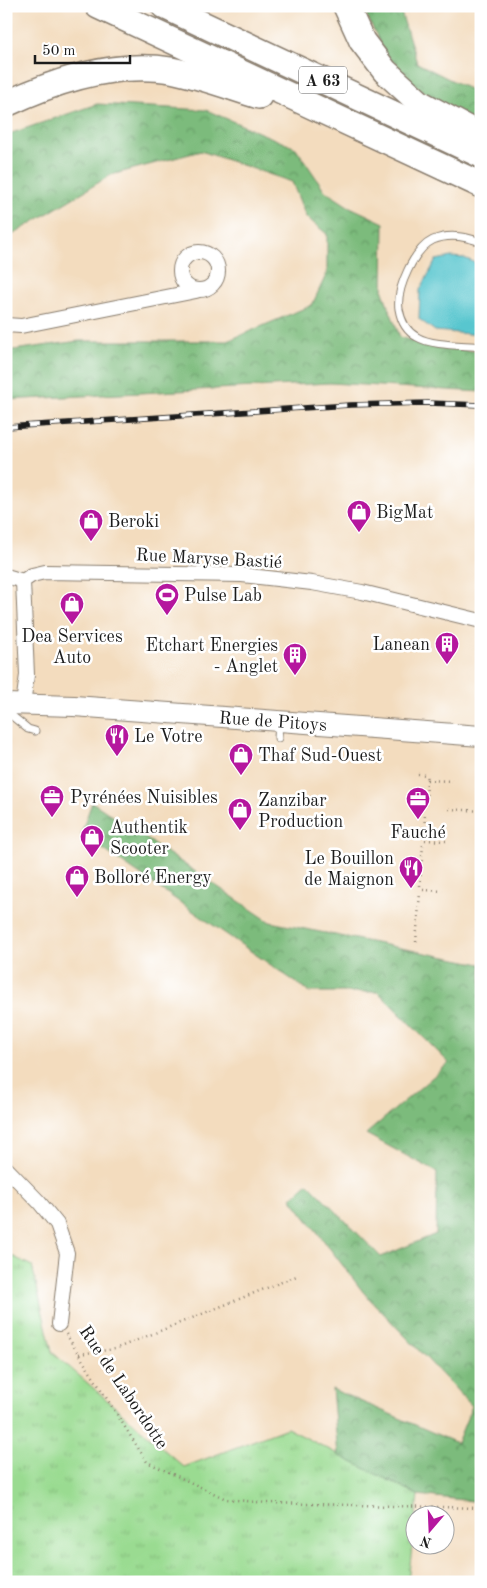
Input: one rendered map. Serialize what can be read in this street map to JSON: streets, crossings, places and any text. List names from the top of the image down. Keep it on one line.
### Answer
{"streets":{"highway":["A 63"],"street":["Rue Maryse Bastié","Rue de Pitoys","Rue de Labordotte"]},"places":{"shop":["BigMat","Beroki","Dea Services Auto","Thaf Sud-Ouest","Zanzibar Production","Authentik Scooter","Bolloré Energy"],"sports":["Pulse Lab"],"building":["Lanean","Etchart Energies - Anglet"],"restaurant":["Le Votre","Le Bouillon de Maignon"],"office":["Pyrénées Nuisibles","Fauché"]},"scale_bar":"50 m","north":"bottom"}
